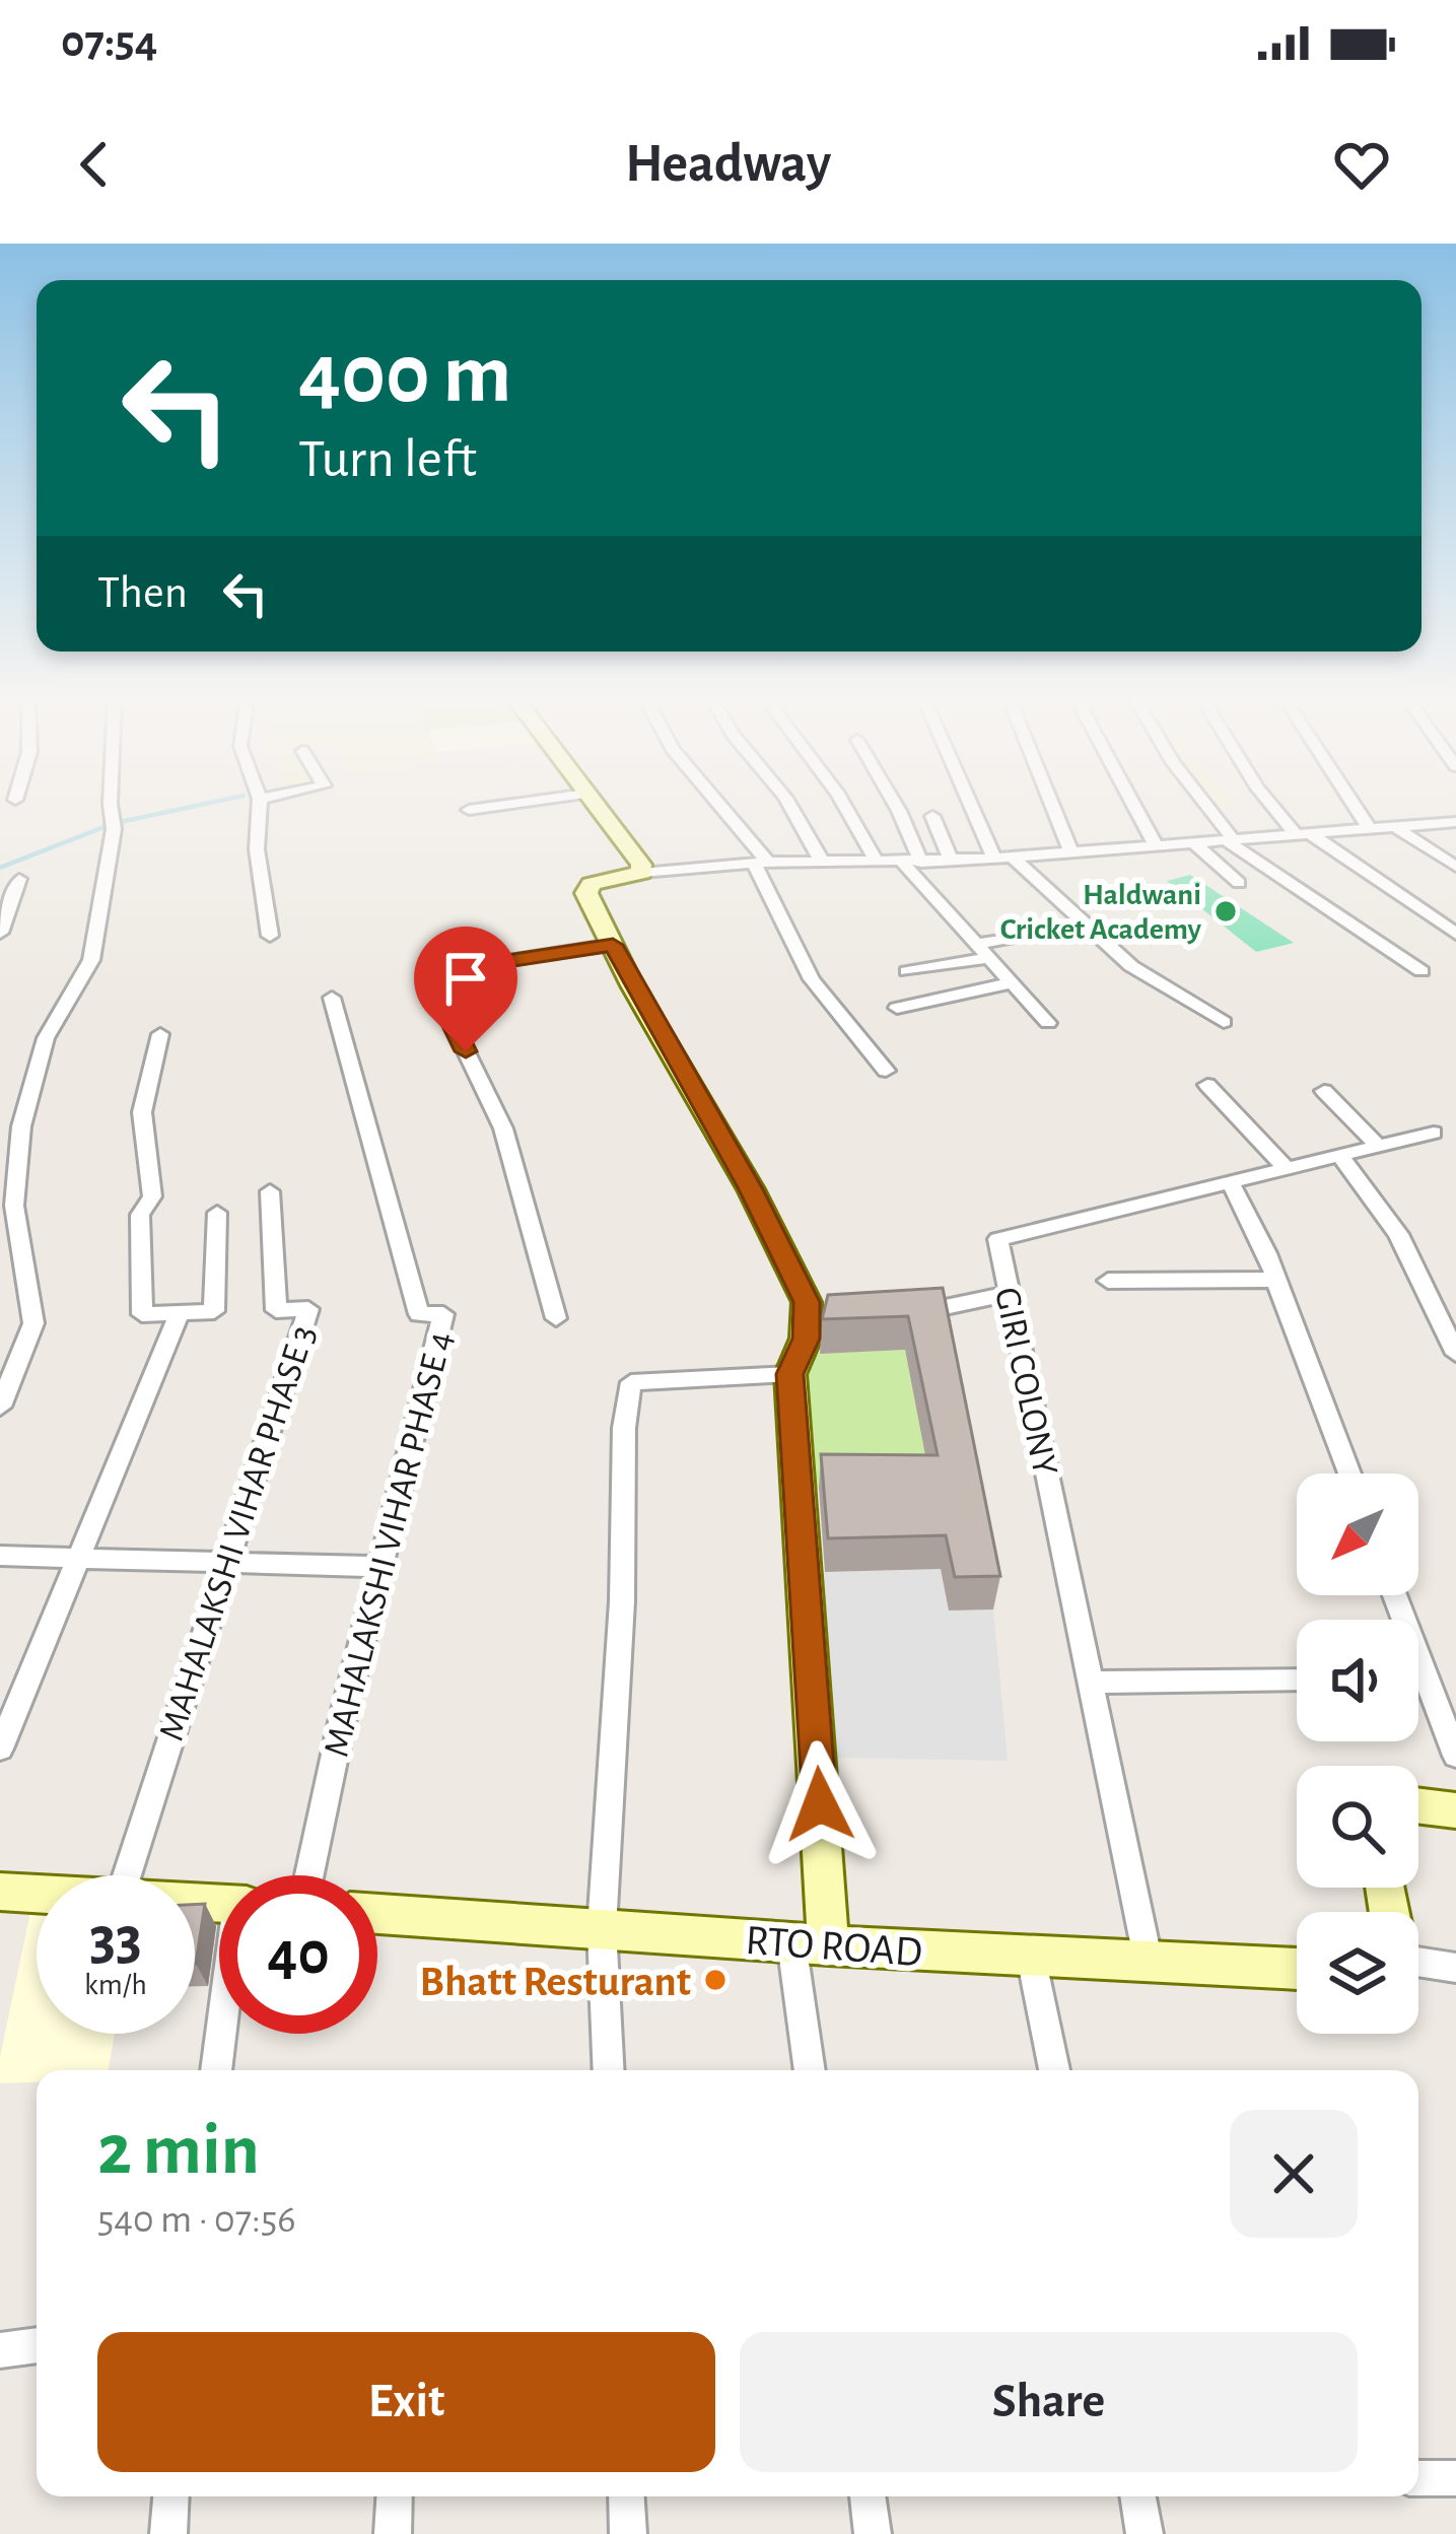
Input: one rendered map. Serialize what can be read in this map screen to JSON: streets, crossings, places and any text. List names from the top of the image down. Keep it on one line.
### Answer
{"streets":{"street":["GIRI COLONY","MAHALAKSHI VIHAR PHASE 3","MAHALAKSHI VIHAR PHASE 4","RTO ROAD"]},"crossings":[["GIRI COLONY","RTO ROAD"]],"places":["Haldwani Cricket Academy","Bhatt Resturant"],"north":"bottom left","page":{"status":"07:54","header":"Headway","turn":["400 m","Turn left"],"then":"Then","speed":"33 km/h","limit":"40","heading":["2 min","540 m · 07:56"],"buttons":["Exit","Share"]}}
